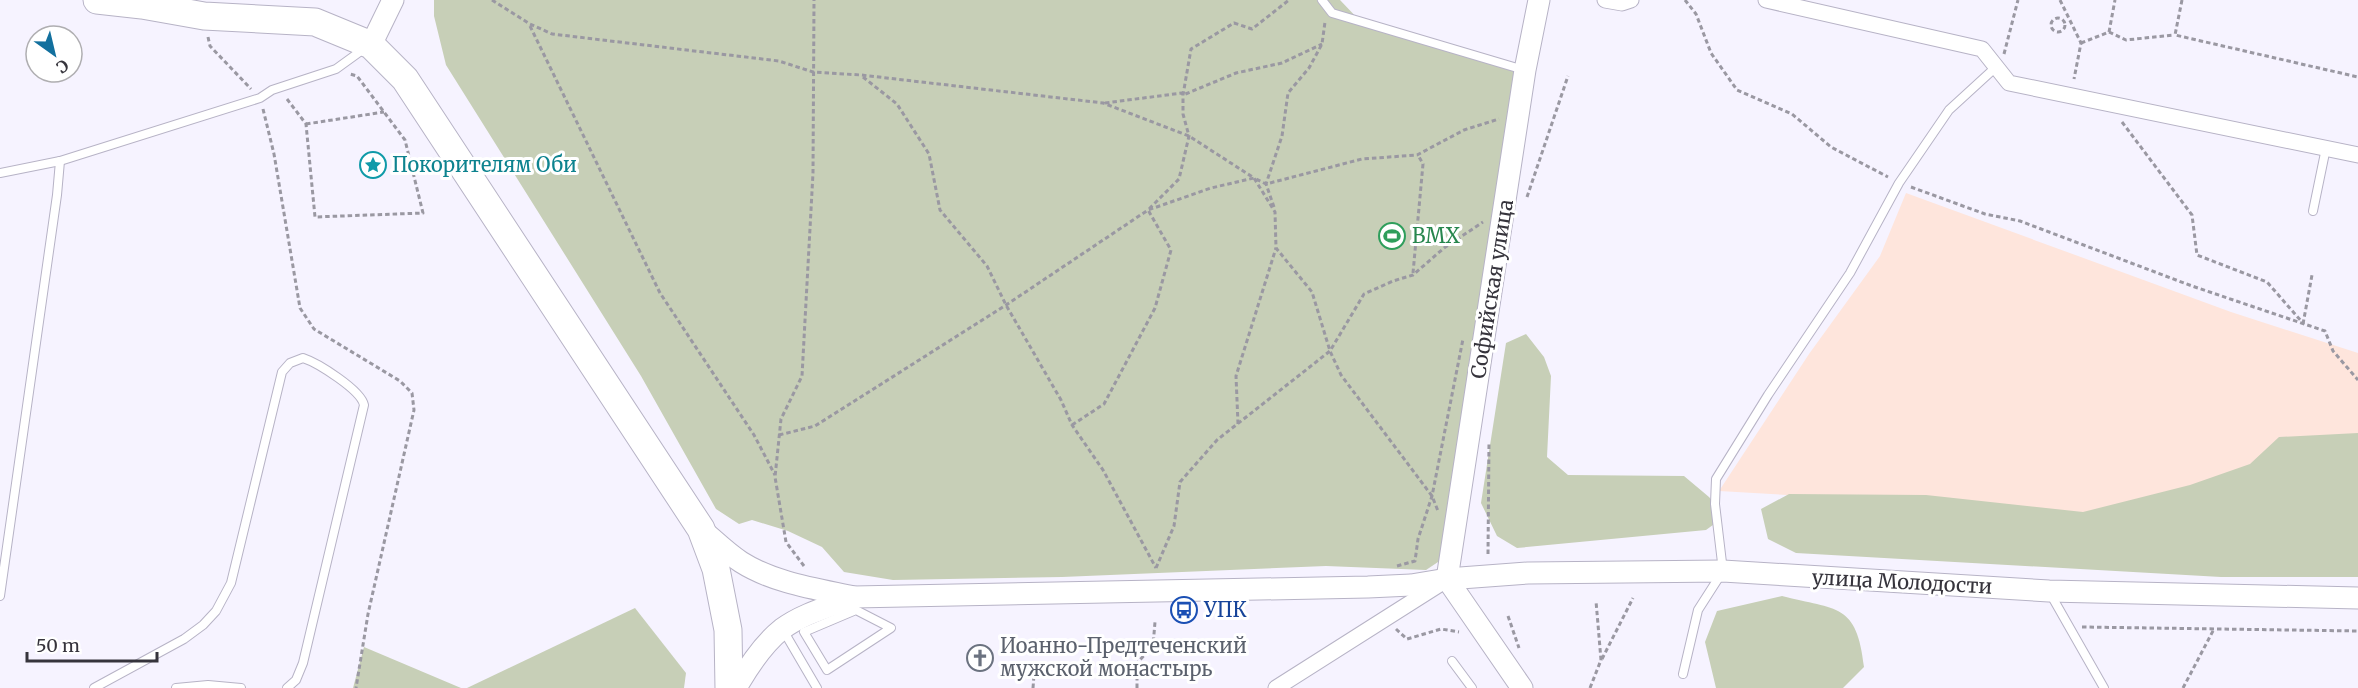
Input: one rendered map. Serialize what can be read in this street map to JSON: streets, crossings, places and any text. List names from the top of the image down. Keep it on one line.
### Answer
{"streets":{"main road":["Софийская улица","улица Молодости"]},"crossings":[["Софийская улица","улица Молодости"]],"places":{"place":["Покорителям Оби"],"sports":["BMX"],"bus stop":["УПК"],"church":["Иоанно-Предтеченский мужской монастырь"]},"scale_bar":"50 m","north":"bottom right"}
